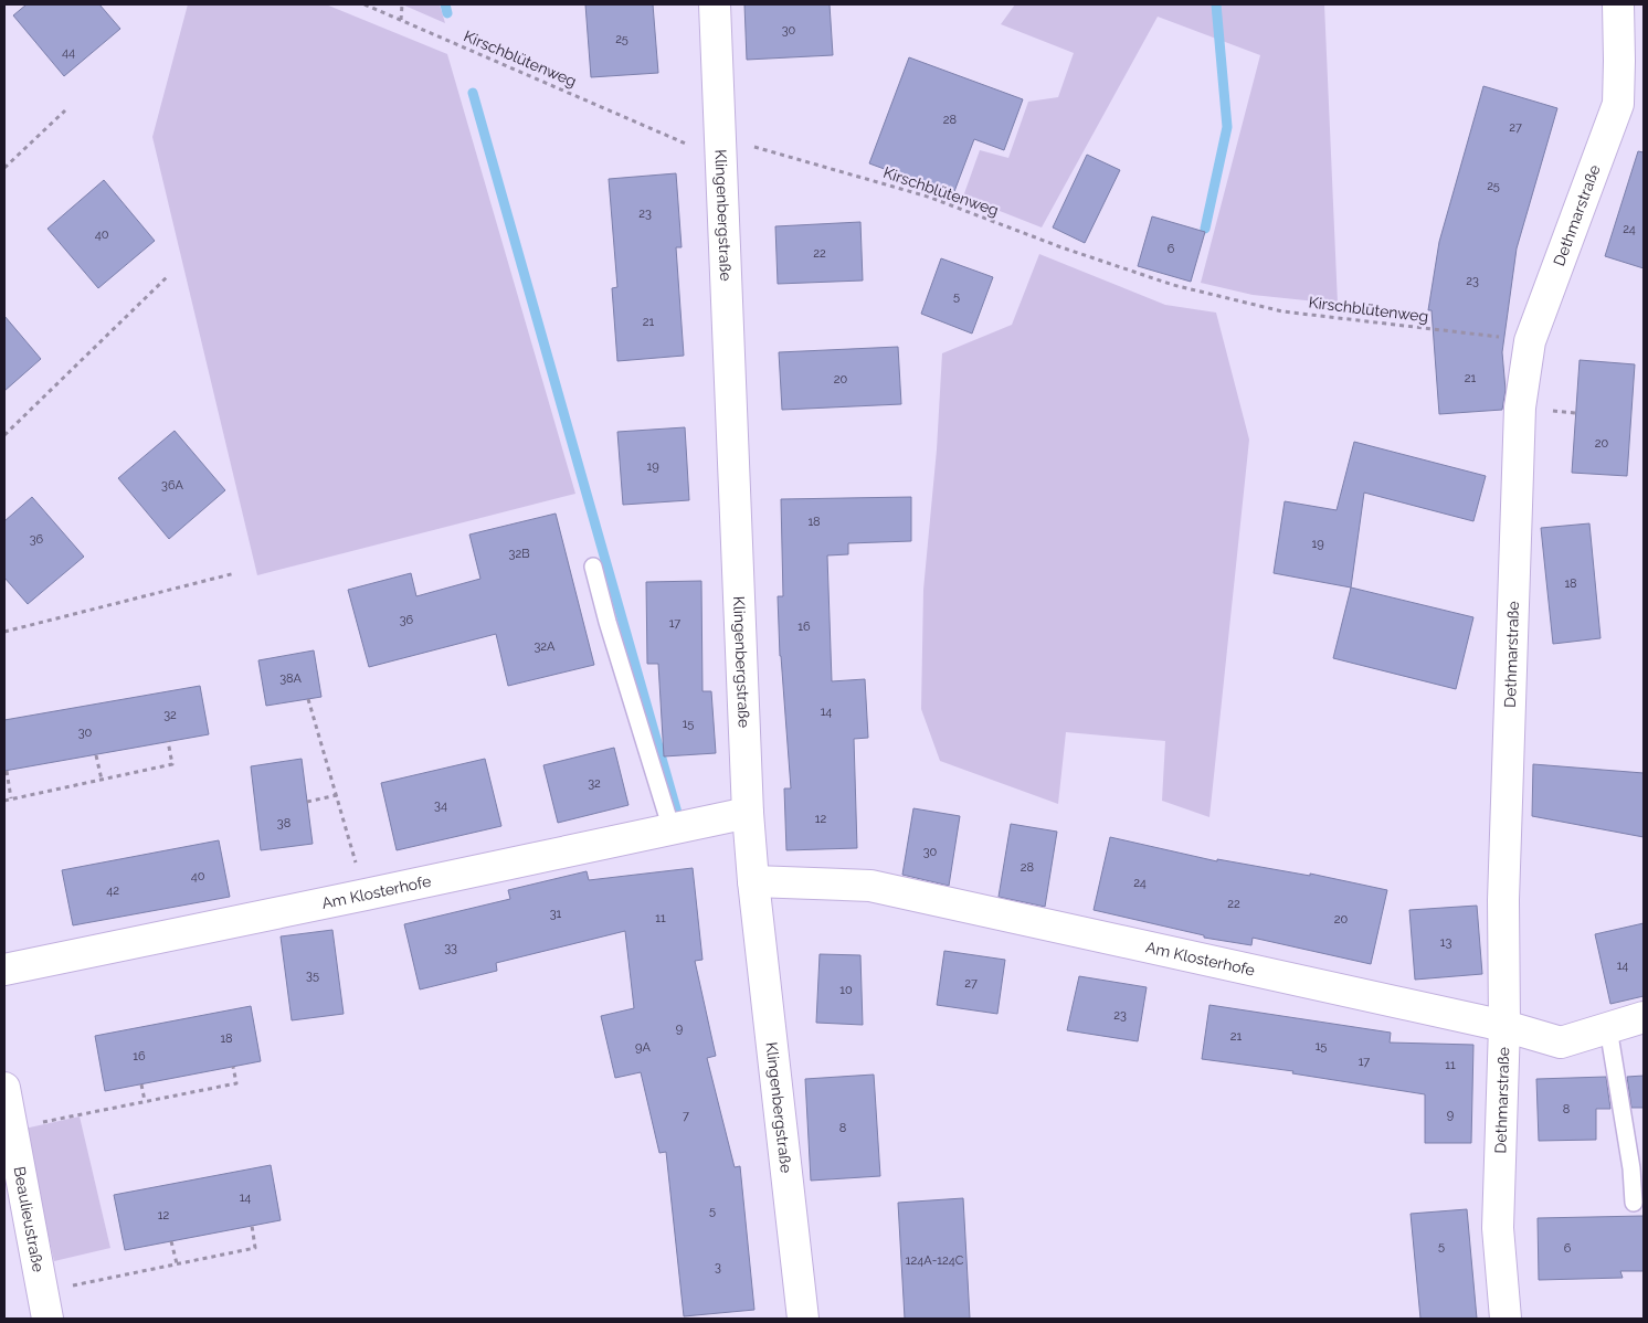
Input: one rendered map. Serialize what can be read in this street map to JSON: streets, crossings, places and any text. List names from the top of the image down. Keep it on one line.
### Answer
{"streets":{"street":["Dethmarstraße","Klingenbergstraße","Am Klosterhofe","Beaulieustraße"],"path":["Kirschblütenweg"]},"crossings":[["Kirschblütenweg","Dethmarstraße"],["Kirschblütenweg","Klingenbergstraße"],["Dethmarstraße","Am Klosterhofe"],["Klingenbergstraße","Am Klosterhofe"]],"house_numbers":["30","25","44","28","27","25","23","24","40","6","22","23","5","21","21","20","20","19","36A","18","36","19","32B","18","36","17","16","32A","38A","14","32","15","30","32","34","12","38","30","28","40","24","42","22","31","11","20","13","33","14","35","27","10","23","9","21","18","15","9A","16","17","11","8","9","7","8","14","5","12","5","6","124A-124C","3"]}
